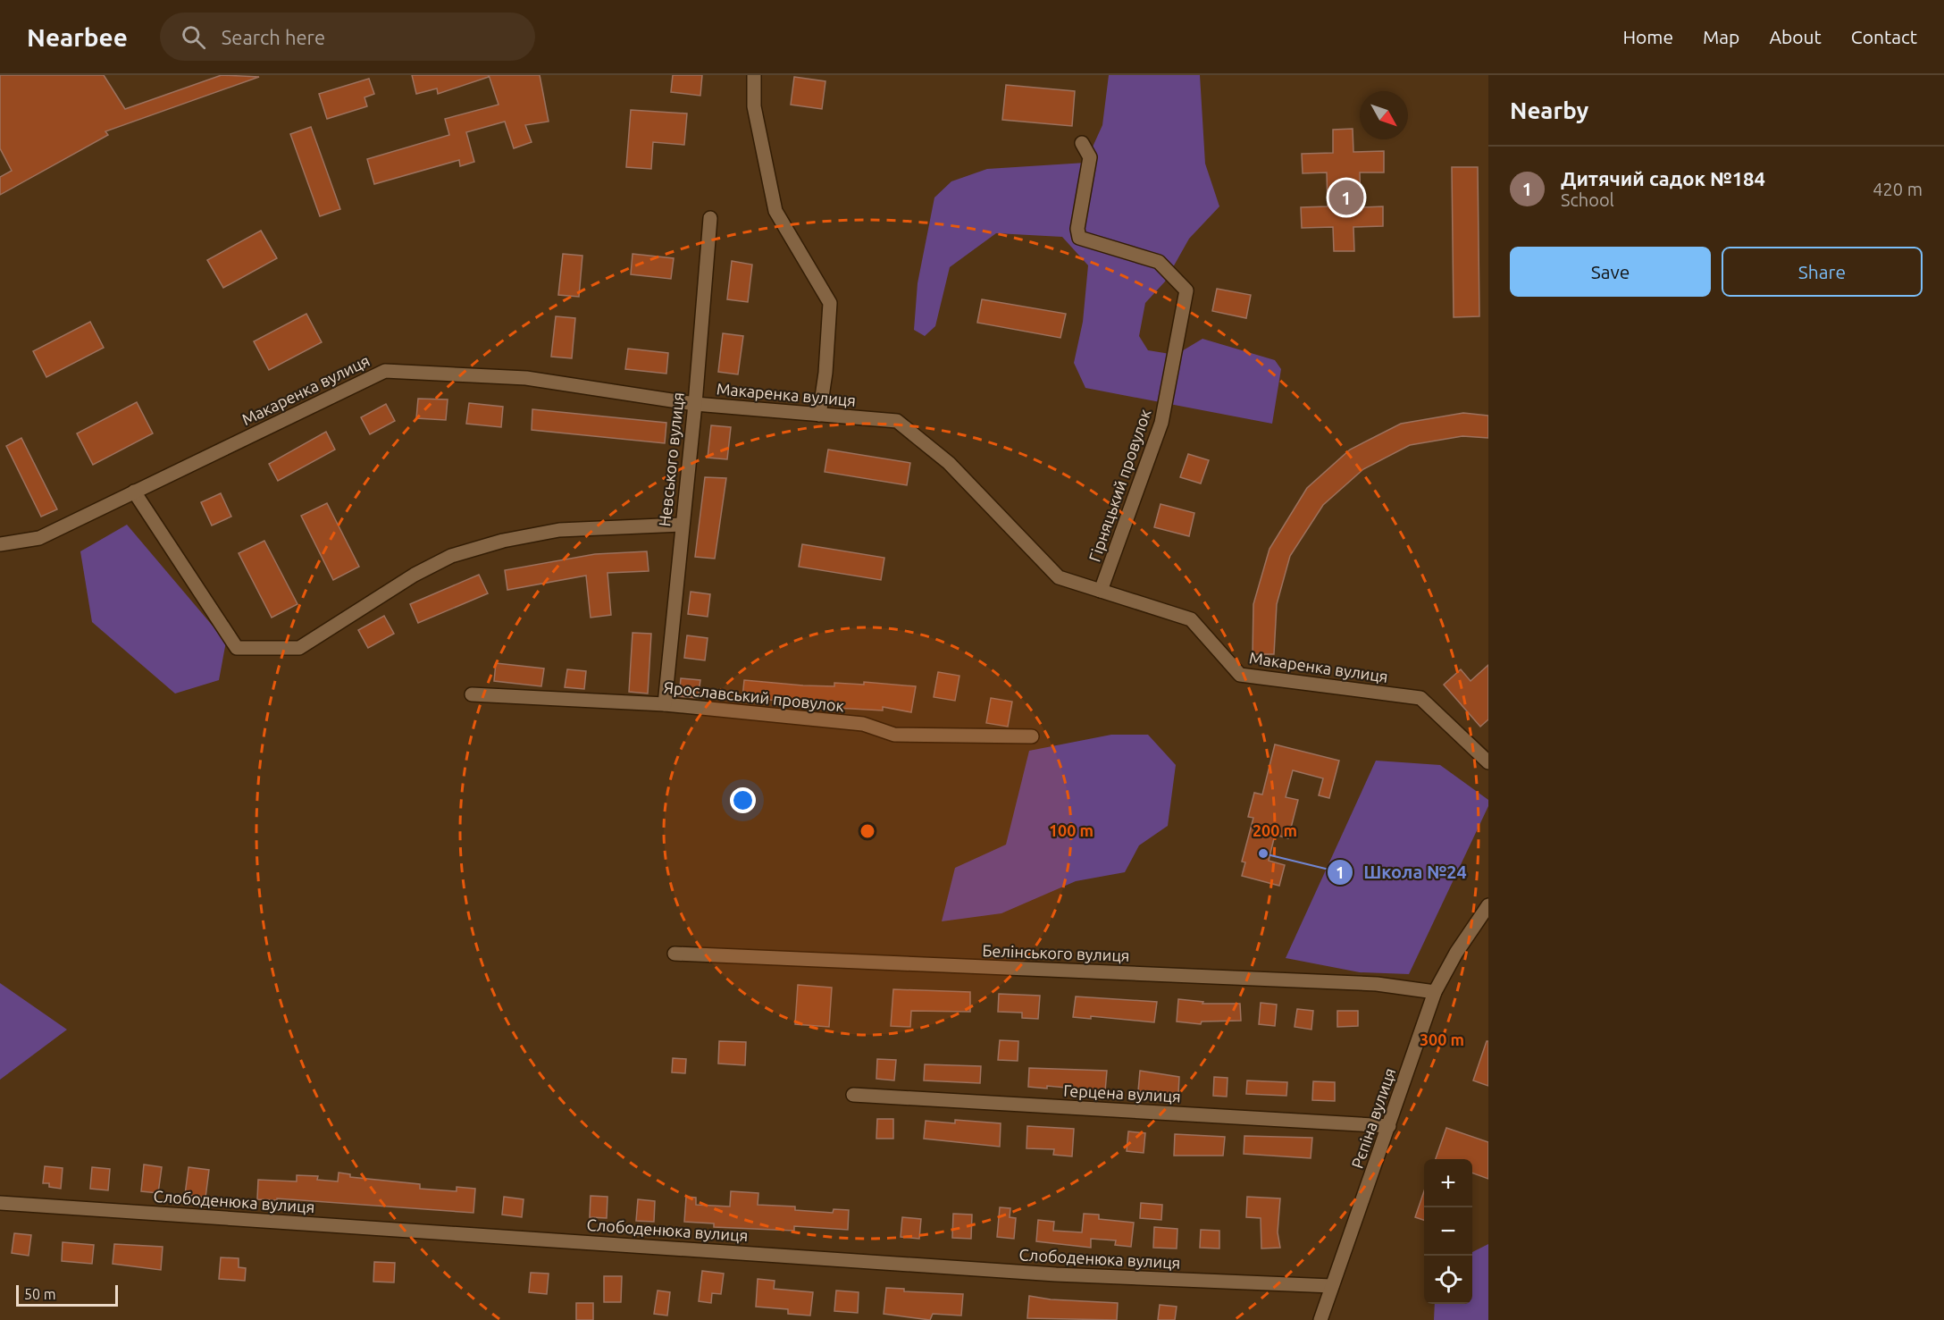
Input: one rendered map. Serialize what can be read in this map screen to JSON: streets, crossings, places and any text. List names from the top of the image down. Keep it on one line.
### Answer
{"streets":{"street":["Макаренка вулиця","Невського вулиця","Гірняцький провулок","Ярославський провулок","Белінського вулиця","Герцена вулиця","Рєпіна вулиця","Слободенюка вулиця"]},"crossings":[["Макаренка вулиця","Невського вулиця"],["Макаренка вулиця","Гірняцький провулок"],["Невського вулиця","Ярославський провулок"],["Белінського вулиця","Рєпіна вулиця"],["Герцена вулиця","Рєпіна вулиця"],["Рєпіна вулиця","Слободенюка вулиця"]],"places":["Школа №24"],"scale_bar":"50 m","north":"bottom right","page":{"header":"Nearbee","search":"Search here","nav":["Home","Map","About","Contact"],"heading":"Nearby","list":[{"mark":"1","name":"Дитячий садок №184","note":"School","value":"420 m"}],"pins":"1","buttons":["Save","Share"],"map_buttons":["+","−"],"scale":"50 m"},"rings":["100 m","200 m","300 m"]}
